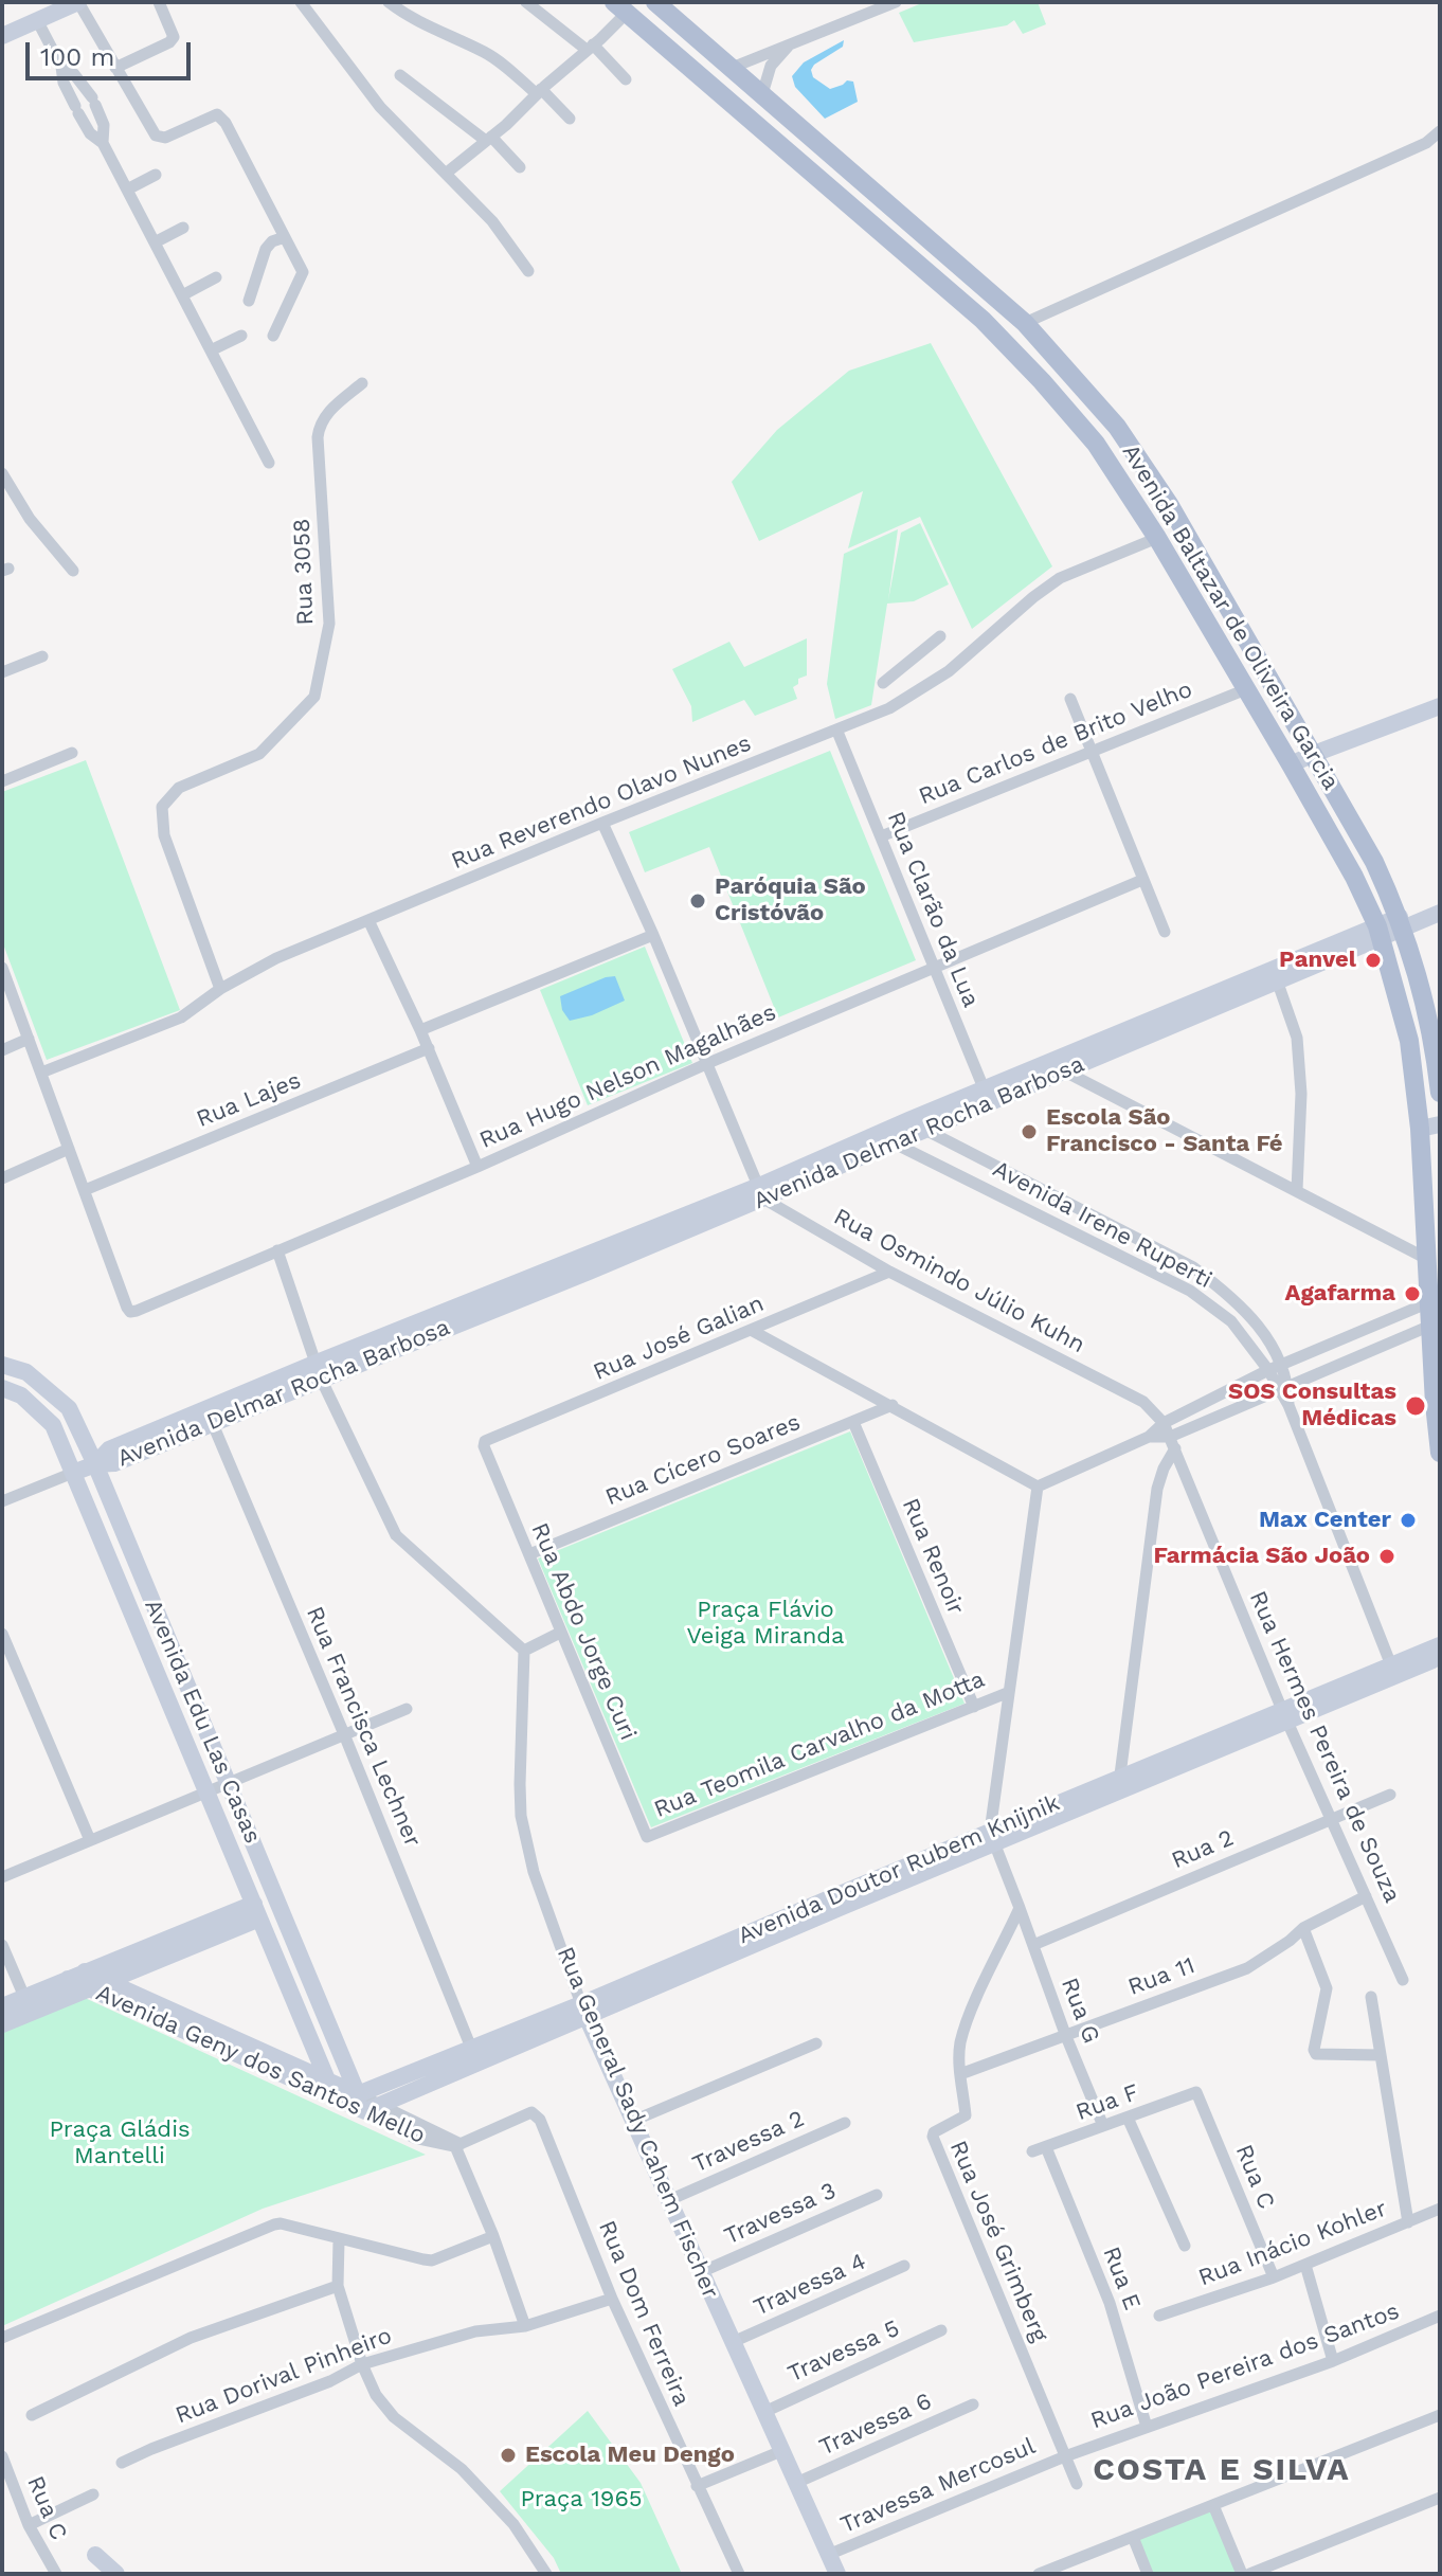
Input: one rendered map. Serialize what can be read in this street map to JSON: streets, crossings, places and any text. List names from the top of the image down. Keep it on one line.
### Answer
{"streets":{"main road":["Avenida Baltazar de Oliveira Garcia"],"street":["Rua 3058","Rua Carlos de Brito Velho","Rua Reverendo Olavo Nunes","Rua Clarão da Lua","Rua Hugo Nelson Magalhães","Rua Lajes","Avenida Delmar Rocha Barbosa","Avenida Irene Ruperti","Rua Osmindo Júlio Kuhn","Rua José Galian","Rua Cícero Soares","Rua Renoir","Rua Abdo Jorge Curi","Avenida Edu Las Casas","Rua Francisca Lechner","Rua Teomila Carvalho da Motta","Rua Hermes Pereira de Souza","Rua 2","Avenida Doutor Rubem Knijnik","Rua 11","Rua G","Avenida Geny dos Santos Mello","Rua F","Rua General Sady Cahem Fischer","Travessa 2","Rua C","Travessa 3","Rua José Grimberg","Rua Inácio Kohler","Rua E","Travessa 4","Rua Dom Ferreira","Travessa 5","Rua João Pereira dos Santos","Rua Dorival Pinheiro","Travessa 6","Travessa Mercosul"]},"crossings":[["Rua 3058","Rua Reverendo Olavo Nunes"],["Avenida Baltazar de Oliveira Garcia","Rua Carlos de Brito Velho"],["Avenida Baltazar de Oliveira Garcia","Rua Reverendo Olavo Nunes"],["Avenida Baltazar de Oliveira Garcia","Avenida Delmar Rocha Barbosa"],["Rua Carlos de Brito Velho","Rua Clarão da Lua"],["Rua Reverendo Olavo Nunes","Rua Clarão da Lua"],["Rua Clarão da Lua","Rua Hugo Nelson Magalhães"],["Rua Clarão da Lua","Avenida Delmar Rocha Barbosa"],["Rua Hugo Nelson Magalhães","Rua Lajes"],["Avenida Delmar Rocha Barbosa","Avenida Irene Ruperti"],["Avenida Delmar Rocha Barbosa","Rua Osmindo Júlio Kuhn"],["Avenida Delmar Rocha Barbosa","Avenida Edu Las Casas"],["Avenida Delmar Rocha Barbosa","Rua Francisca Lechner"],["Avenida Irene Ruperti","Avenida Doutor Rubem Knijnik"],["Rua Osmindo Júlio Kuhn","Rua José Galian"],["Rua Osmindo Júlio Kuhn","Rua Hermes Pereira de Souza"],["Rua José Galian","Rua Abdo Jorge Curi"],["Rua Cícero Soares","Rua Renoir"],["Rua Cícero Soares","Rua Abdo Jorge Curi"],["Rua Renoir","Rua Teomila Carvalho da Motta"],["Rua Abdo Jorge Curi","Rua Teomila Carvalho da Motta"],["Avenida Edu Las Casas","Avenida Doutor Rubem Knijnik"],["Avenida Edu Las Casas","Avenida Geny dos Santos Mello"],["Rua Francisca Lechner","Avenida Doutor Rubem Knijnik"],["Rua Hermes Pereira de Souza","Rua 2"],["Rua Hermes Pereira de Souza","Avenida Doutor Rubem Knijnik"],["Rua Hermes Pereira de Souza","Rua 11"],["Rua 2","Rua G"],["Avenida Doutor Rubem Knijnik","Avenida Geny dos Santos Mello"],["Avenida Doutor Rubem Knijnik","Rua General Sady Cahem Fischer"],["Rua 11","Rua G"],["Rua 11","Rua José Grimberg"],["Rua G","Rua F"],["Rua G","Rua José Grimberg"],["Avenida Geny dos Santos Mello","Rua Dom Ferreira"],["Rua F","Rua C"],["Rua F","Rua E"],["Rua General Sady Cahem Fischer","Travessa 2"],["Rua General Sady Cahem Fischer","Travessa 3"],["Rua General Sady Cahem Fischer","Travessa 4"],["Rua General Sady Cahem Fischer","Travessa 5"],["Rua General Sady Cahem Fischer","Travessa 6"],["Rua General Sady Cahem Fischer","Travessa Mercosul"],["Rua C","Rua Inácio Kohler"],["Rua José Grimberg","Rua João Pereira dos Santos"],["Rua José Grimberg","Travessa Mercosul"],["Rua E","Rua João Pereira dos Santos"],["Rua Dom Ferreira","Rua Dorival Pinheiro"],["Rua João Pereira dos Santos","Travessa Mercosul"]],"districts":["COSTA E SILVA"],"parks":["Praça Flávio Veiga Miranda","Praça Gládis Mantelli","Praça 1965"],"places":["Paróquia São Cristóvão","Panvel","Escola São Francisco - Santa Fé","Agafarma","SOS Consultas Médicas","Max Center","Farmácia São João","Escola Meu Dengo"],"scale_bar":"100 m"}
